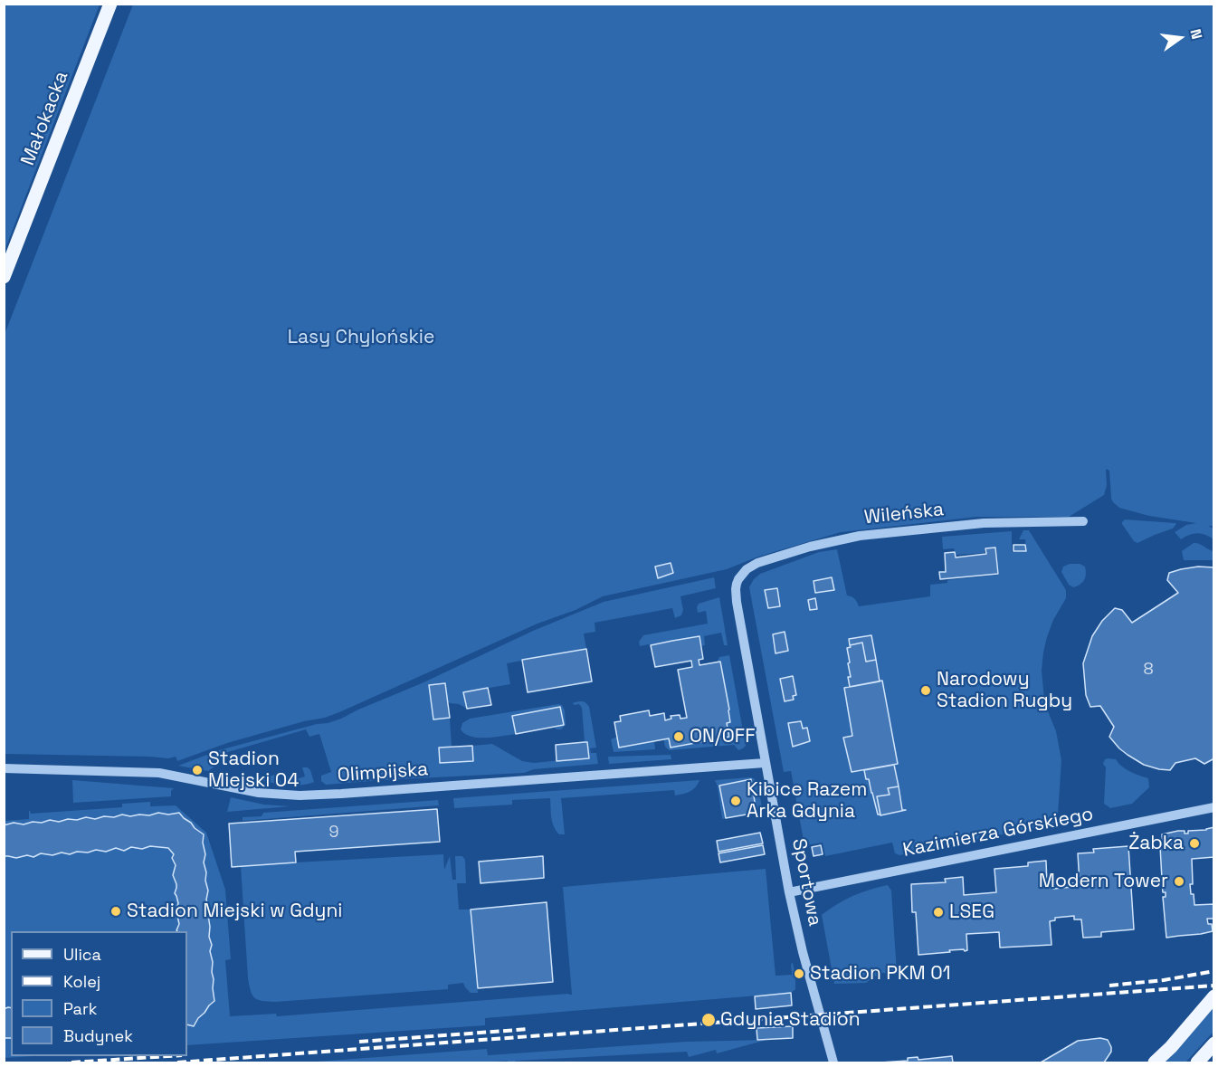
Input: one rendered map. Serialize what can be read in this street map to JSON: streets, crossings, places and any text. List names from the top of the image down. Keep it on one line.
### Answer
{"streets":{"main road":["Małokacka"],"street":["Wileńska","Olimpijska","Kazimierza Górskiego","Sportowa"]},"crossings":[["Wileńska","Sportowa"],["Olimpijska","Sportowa"],["Kazimierza Górskiego","Sportowa"]],"parks":["Lasy Chylońskie"],"places":["Narodowy Stadion Rugby","ON/OFF","Stadion Miejski 04","Kibice Razem Arka Gdynia","Żabka","Modern Tower","Stadion Miejski w Gdyni","LSEG","Stadion PKM 01","Gdynia Stadion"],"house_numbers":["8","9"],"legend":["Ulica","Kolej","Park","Budynek"],"north":"right"}
